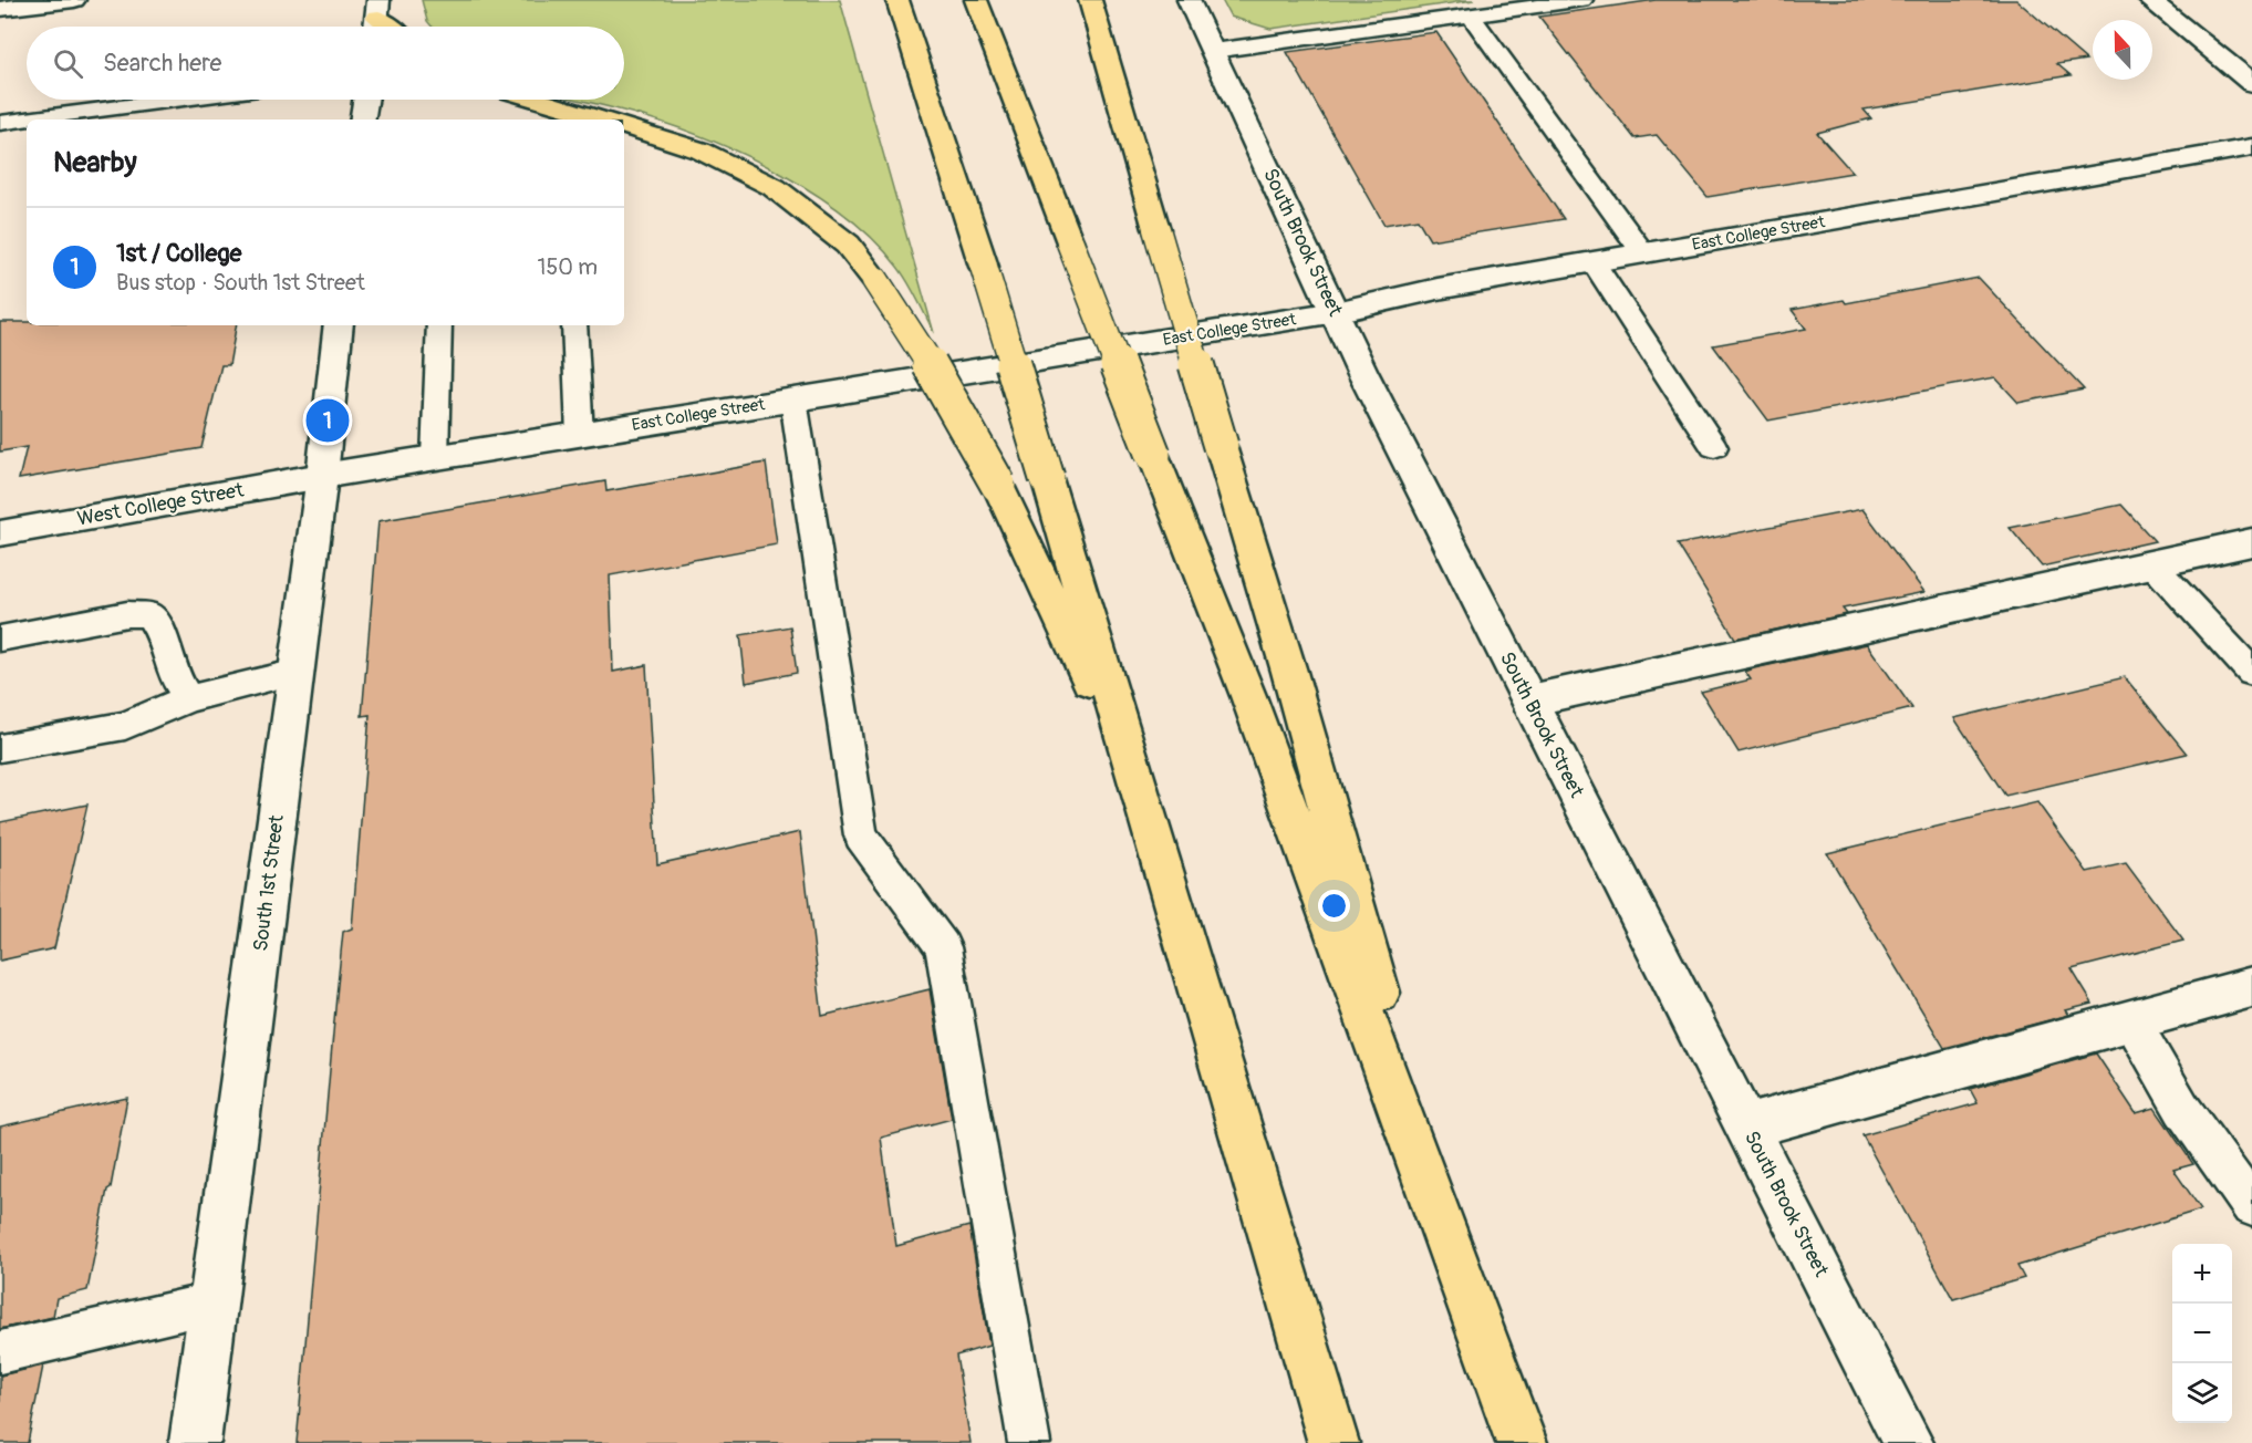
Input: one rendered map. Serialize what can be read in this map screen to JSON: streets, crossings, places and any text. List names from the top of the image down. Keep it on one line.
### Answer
{"streets":{"street":["East College Street","South Brook Street","West College Street","South 1st Street"]},"crossings":[["East College Street","South Brook Street"],["East College Street","West College Street"],["East College Street","South 1st Street"],["West College Street","South 1st Street"]],"north":"top","page":{"search":"Search here","heading":"Nearby","list":[{"mark":"1","name":"1st / College","note":"Bus stop · South 1st Street","value":"150 m"}],"pins":"1","map_buttons":["+","−"]}}
